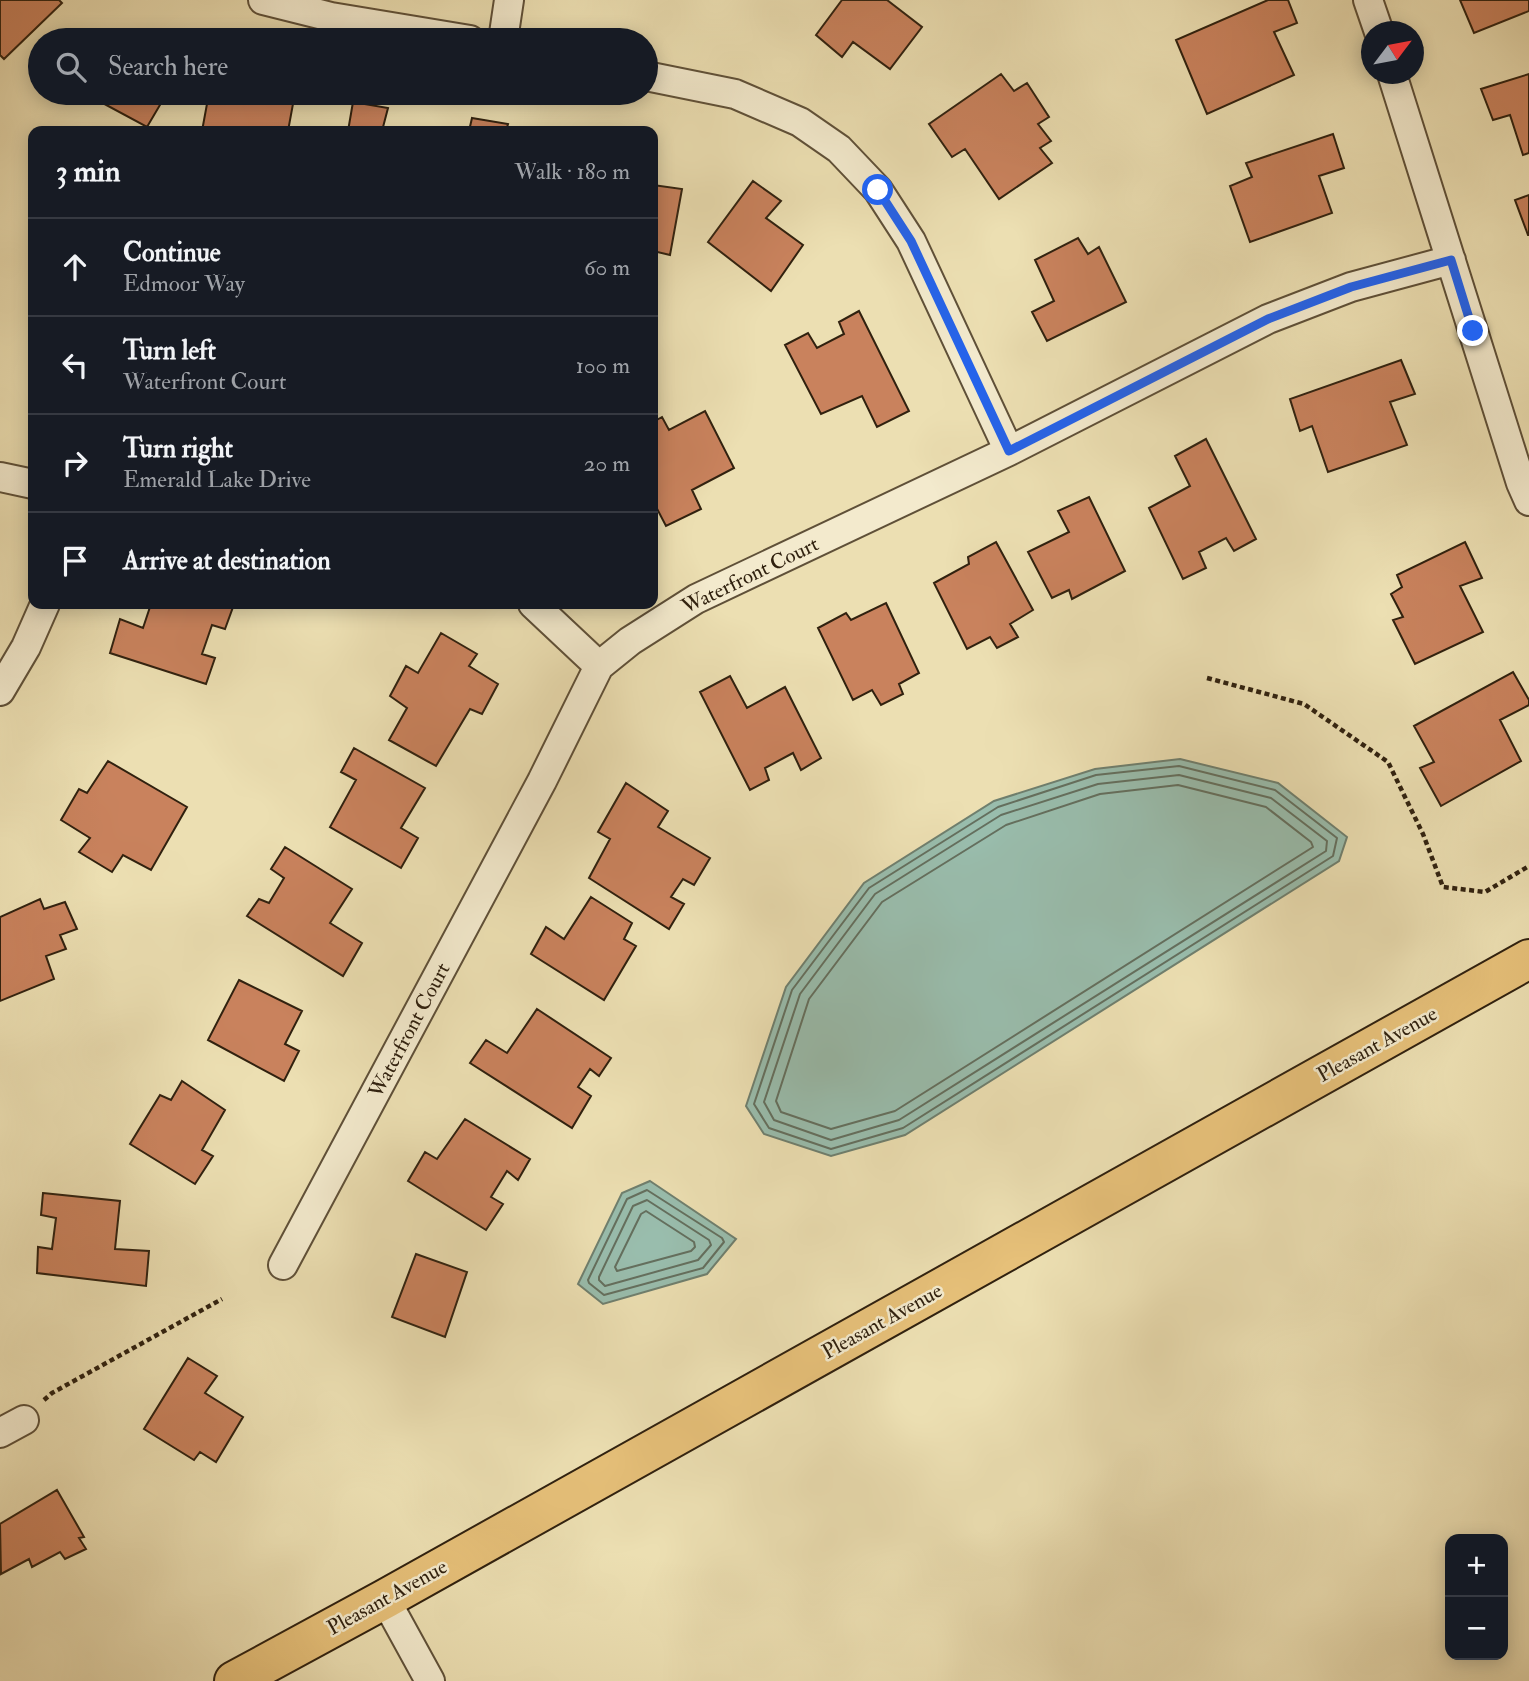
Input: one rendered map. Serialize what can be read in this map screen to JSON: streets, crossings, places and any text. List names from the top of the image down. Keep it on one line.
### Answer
{"streets":{"main road":["Pleasant Avenue"],"street":["Waterfront Court"]},"north":"top right","page":{"search":"Search here","heading":["3 min","Walk · 180 m"],"list":[["Continue","Edmoor Way","60 m"],["Turn left","Waterfront Court","100 m"],["Turn right","Emerald Lake Drive","20 m"],"Arrive at destination"],"map_buttons":["+","−"]}}
